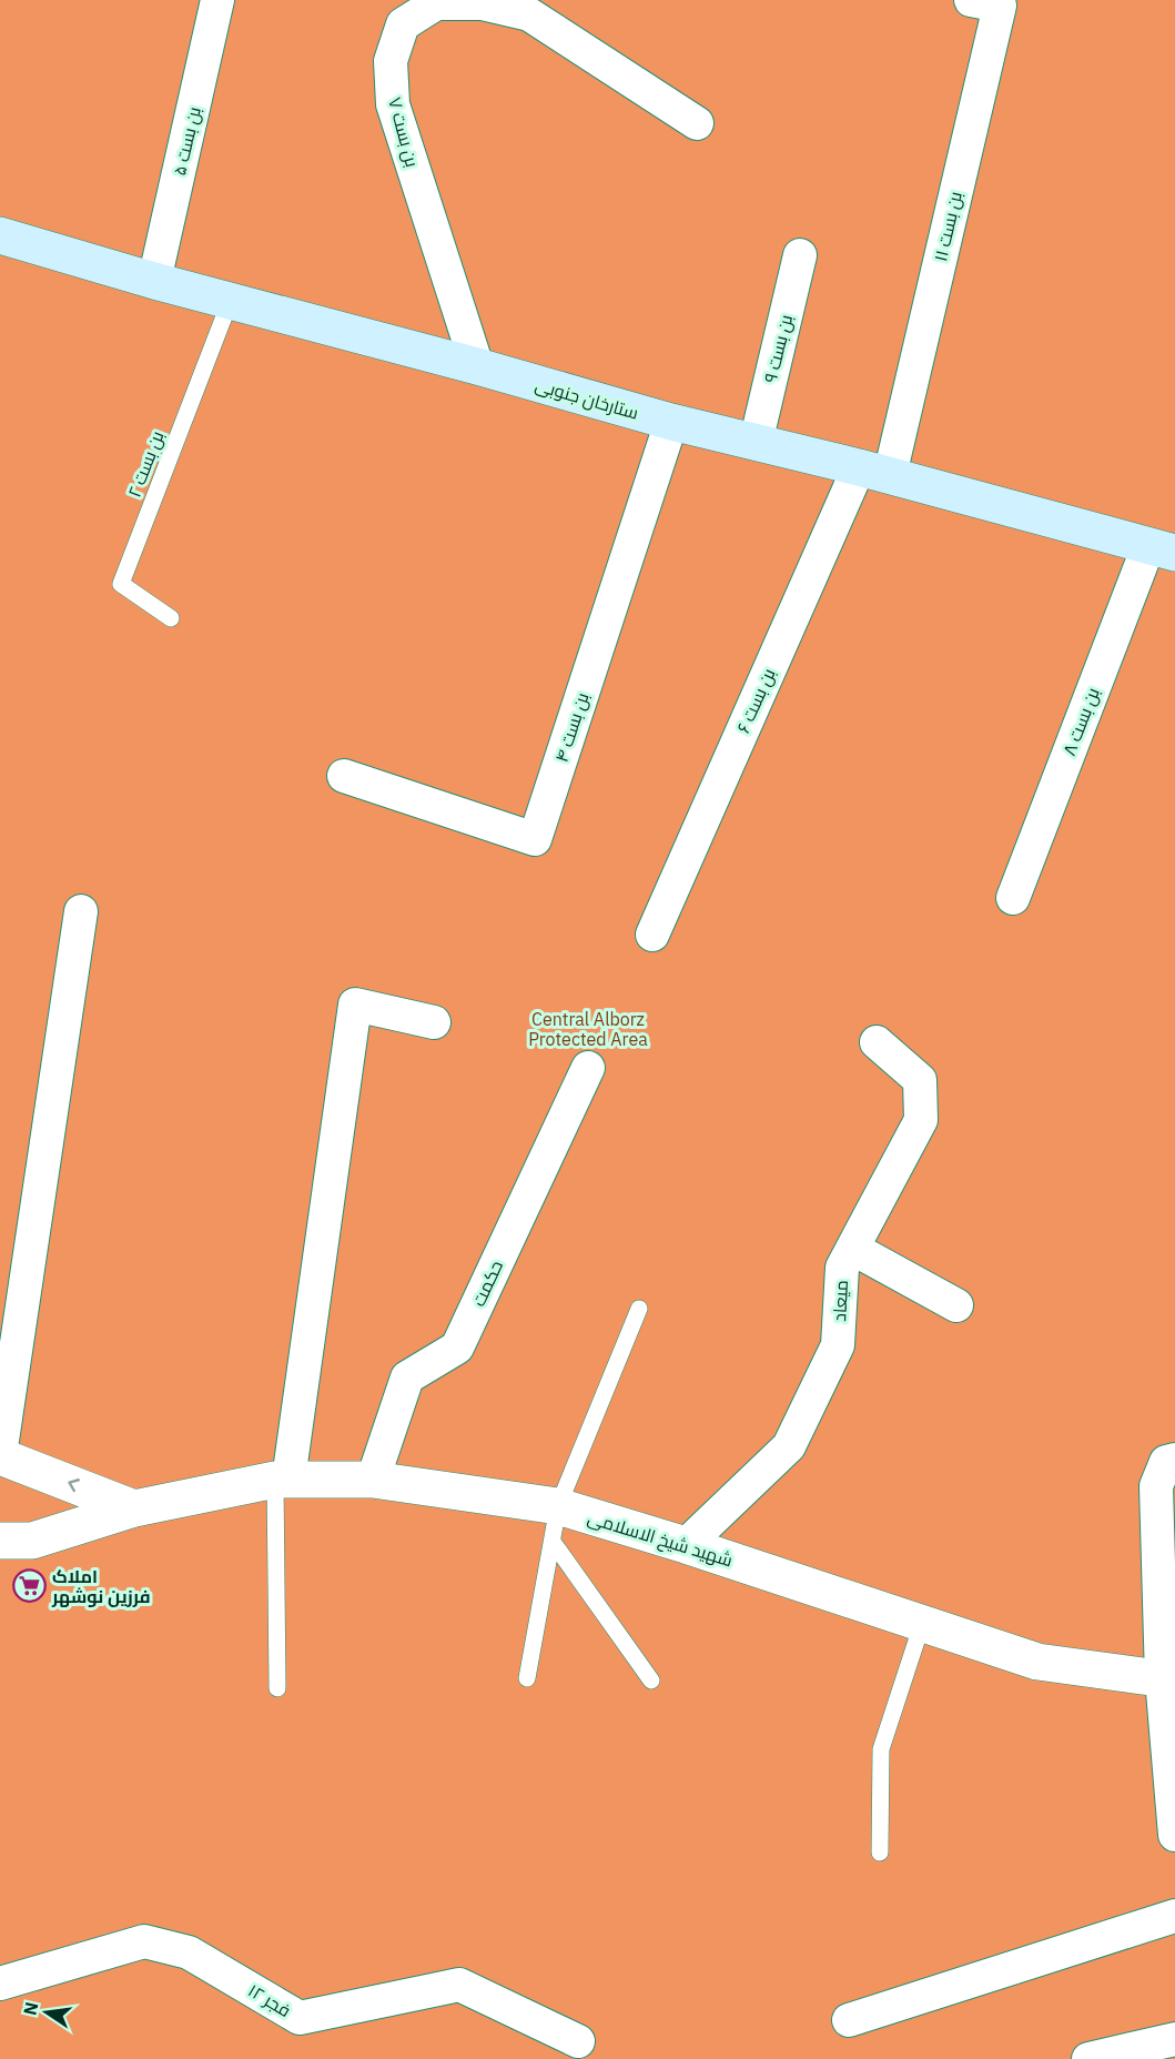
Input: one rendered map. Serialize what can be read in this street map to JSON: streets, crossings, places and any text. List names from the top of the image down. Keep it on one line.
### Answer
{"streets":{"main road":["ستارخان جنوبی"],"street":["بن بست ۷","بن بست ۵","بن بست ۱۱","بن بست ۹","بن بست ۶","بن بست ۸","بن بست ۴","حکمت","میعاد","شهید شیخ الاسلامی","فجر ۱۲"],"lane":["بن بست ۲"]},"crossings":[["بن بست ۷","ستارخان جنوبی"],["بن بست ۵","ستارخان جنوبی"],["بن بست ۱۱","ستارخان جنوبی"],["بن بست ۱۱","بن بست ۶"],["بن بست ۹","ستارخان جنوبی"],["ستارخان جنوبی","بن بست ۲"],["ستارخان جنوبی","بن بست ۶"],["ستارخان جنوبی","بن بست ۸"],["ستارخان جنوبی","بن بست ۴"],["حکمت","شهید شیخ الاسلامی"],["میعاد","شهید شیخ الاسلامی"]],"parks":["Central Alborz Protected Area"],"places":{"supermarket":["املاک فرزین نوشهر"]},"north":"left"}
